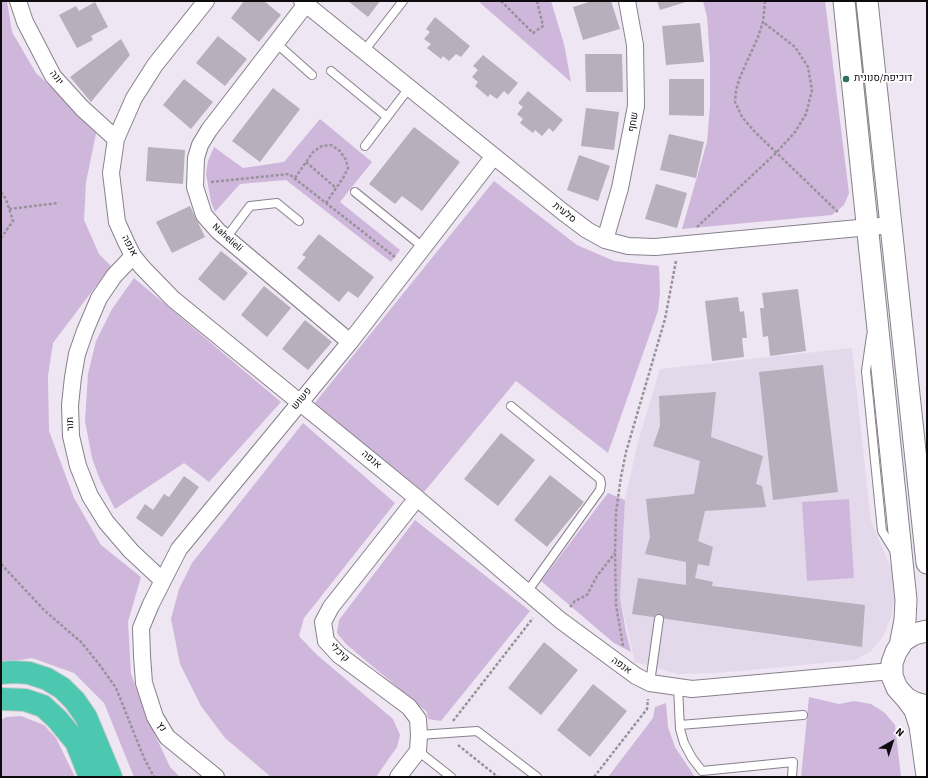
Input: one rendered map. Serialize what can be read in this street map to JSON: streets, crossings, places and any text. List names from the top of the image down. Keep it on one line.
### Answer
{"streets":{"street":["יונה","שחף","סלעית","Nahelieli","אנפה","פשוש","תור","קיכלי","נץ"]},"crossings":[["יונה","אנפה"],["שחף","סלעית"],["סלעית","Nahelieli"],["סלעית","פשוש"],["Nahelieli","פשוש"],["אנפה","פשוש"],["אנפה","תור"],["אנפה","קיכלי"],["פשוש","תור"],["פשוש","נץ"]],"places":["דוכיפת/סנונית"],"north":"top right"}
